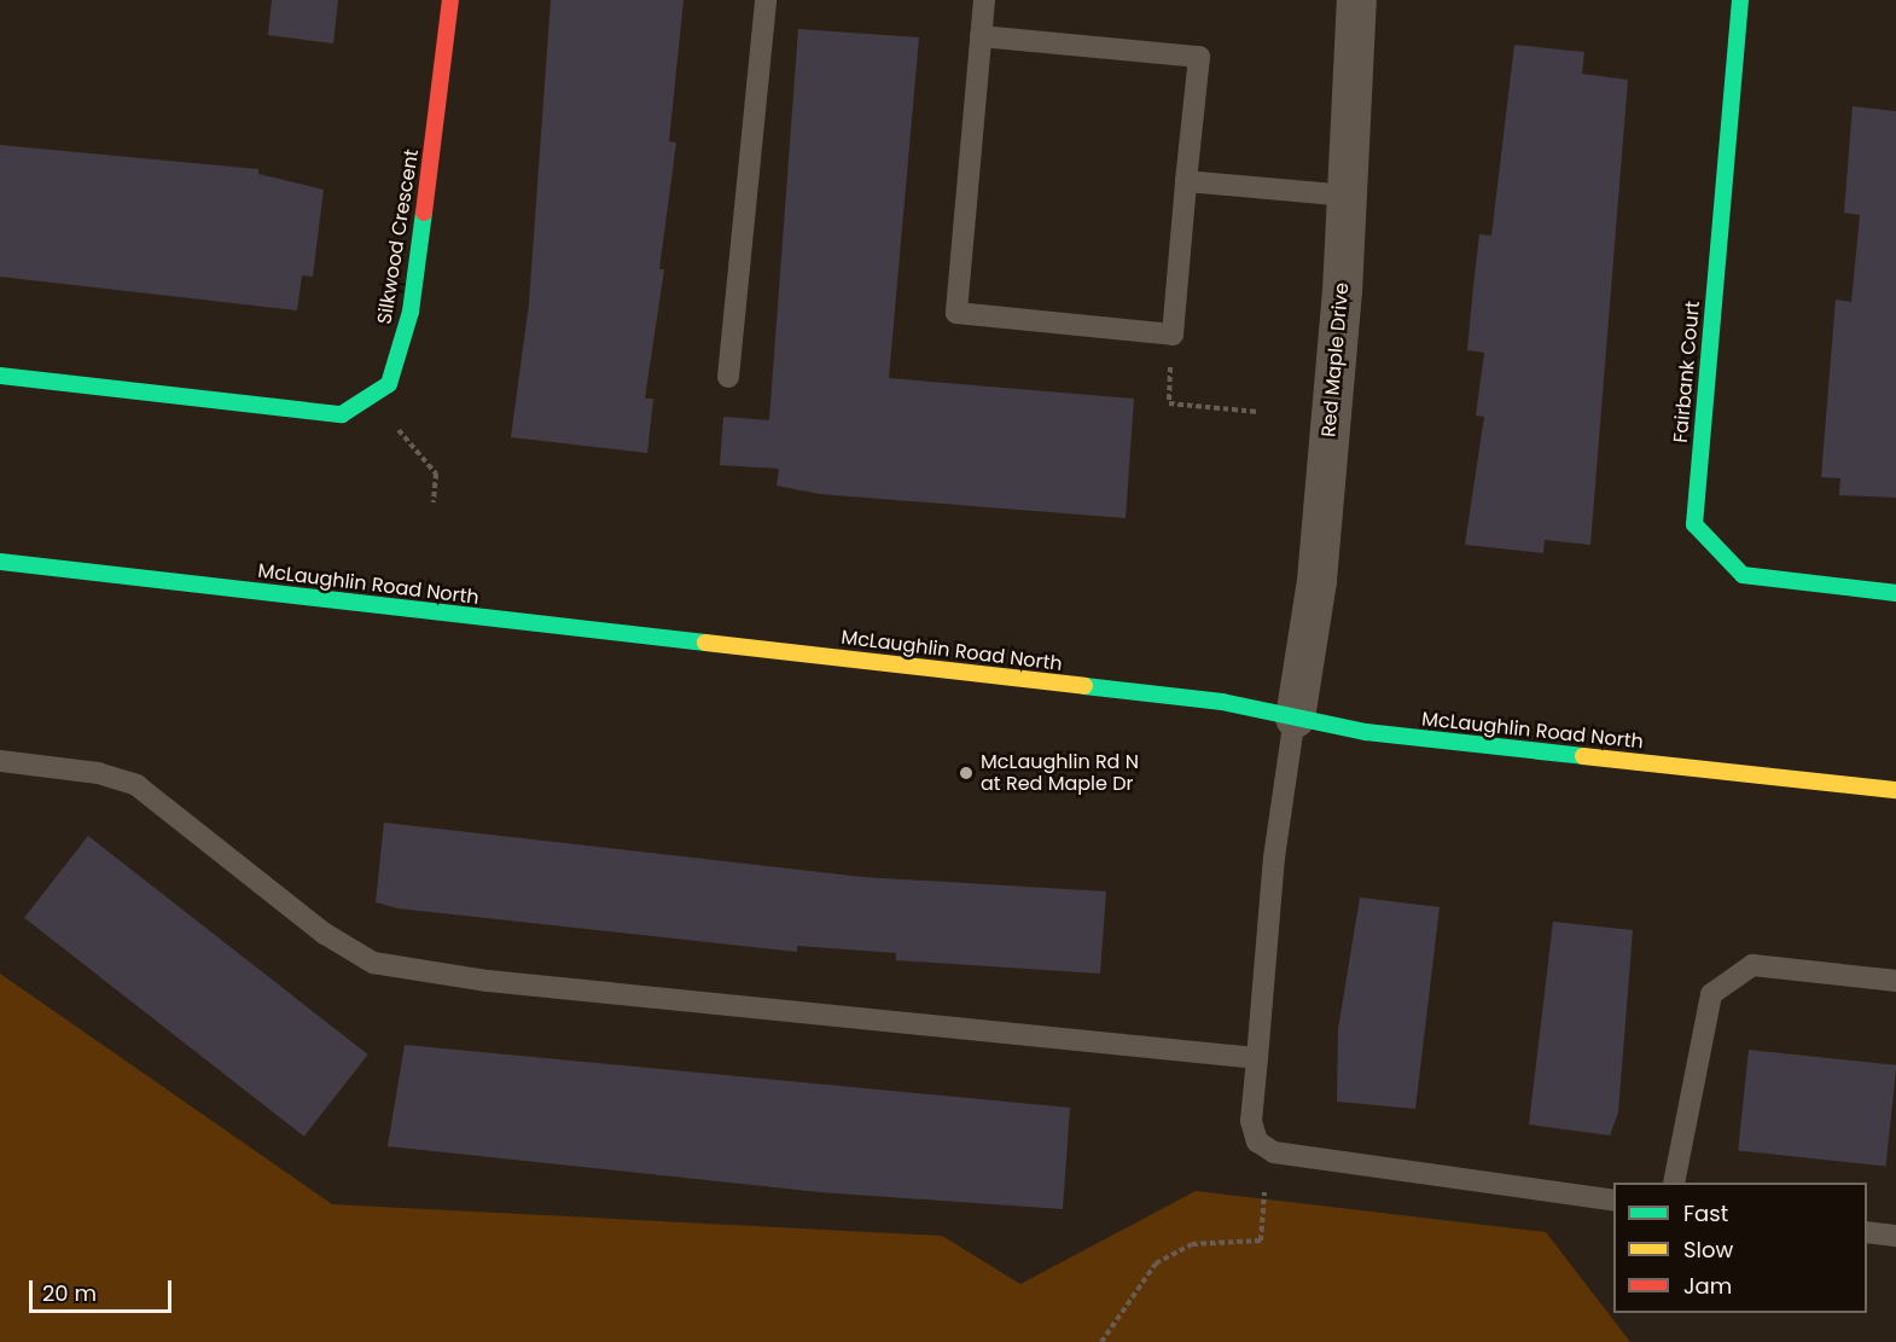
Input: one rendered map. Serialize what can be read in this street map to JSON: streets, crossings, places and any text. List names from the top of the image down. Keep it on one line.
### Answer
{"streets":{"main road":["Silkwood Crescent","Fairbank Court","McLaughlin Road North"],"street":["Red Maple Drive"]},"crossings":[["Red Maple Drive","McLaughlin Road North"]],"places":["McLaughlin Rd N at Red Maple Dr"],"legend":["Fast","Slow","Jam"],"scale_bar":"20 m"}
